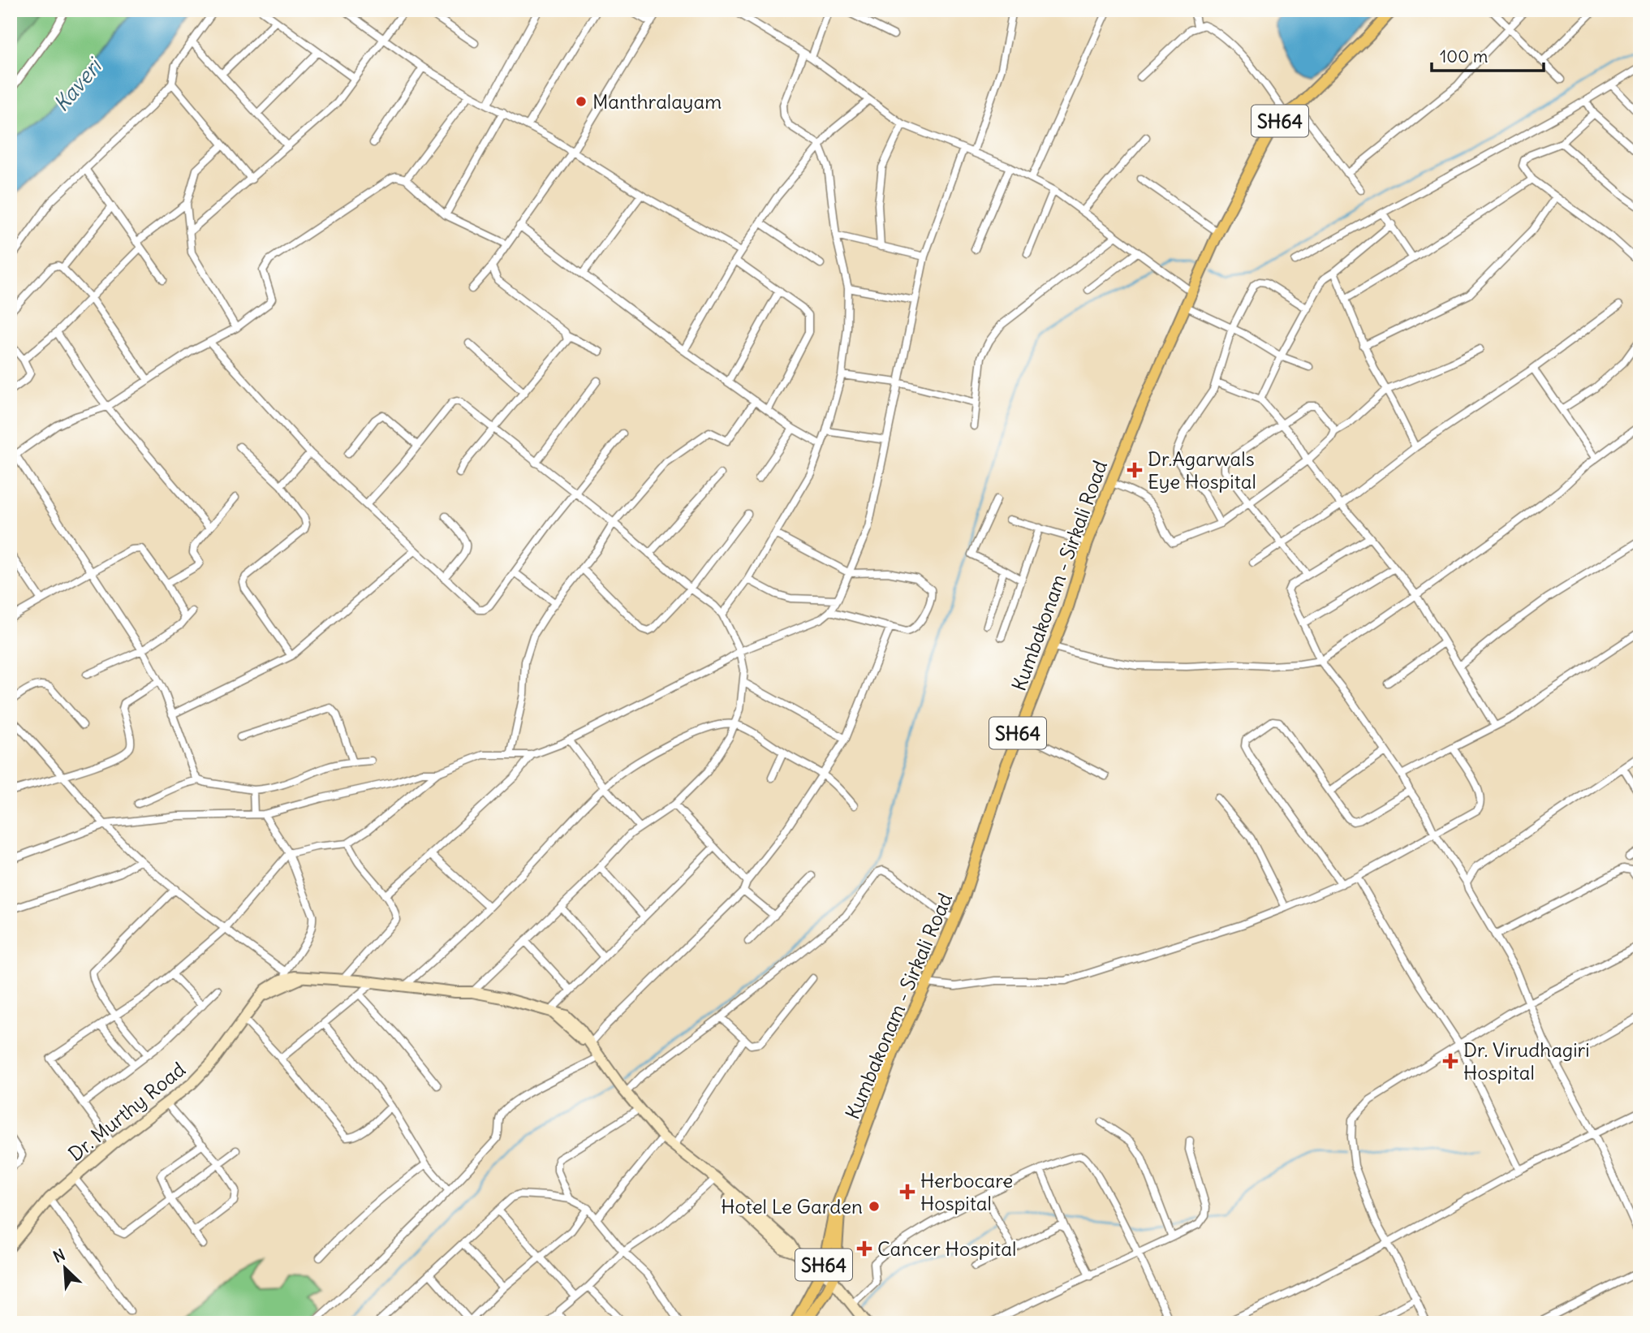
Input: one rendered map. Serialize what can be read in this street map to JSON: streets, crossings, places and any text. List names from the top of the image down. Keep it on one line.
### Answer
{"streets":{"main road":["SH64","Kumbakonam - Sirkali Road","Dr. Murthy Road"]},"water":["Kaveri"],"places":{"other":["Manthralayam","Hotel Le Garden"],"health":["Dr.Agarwals Eye Hospital","Dr. Virudhagiri Hospital","Herbocare Hospital","Cancer Hospital"]},"scale_bar":"100 m","north":"top left"}
